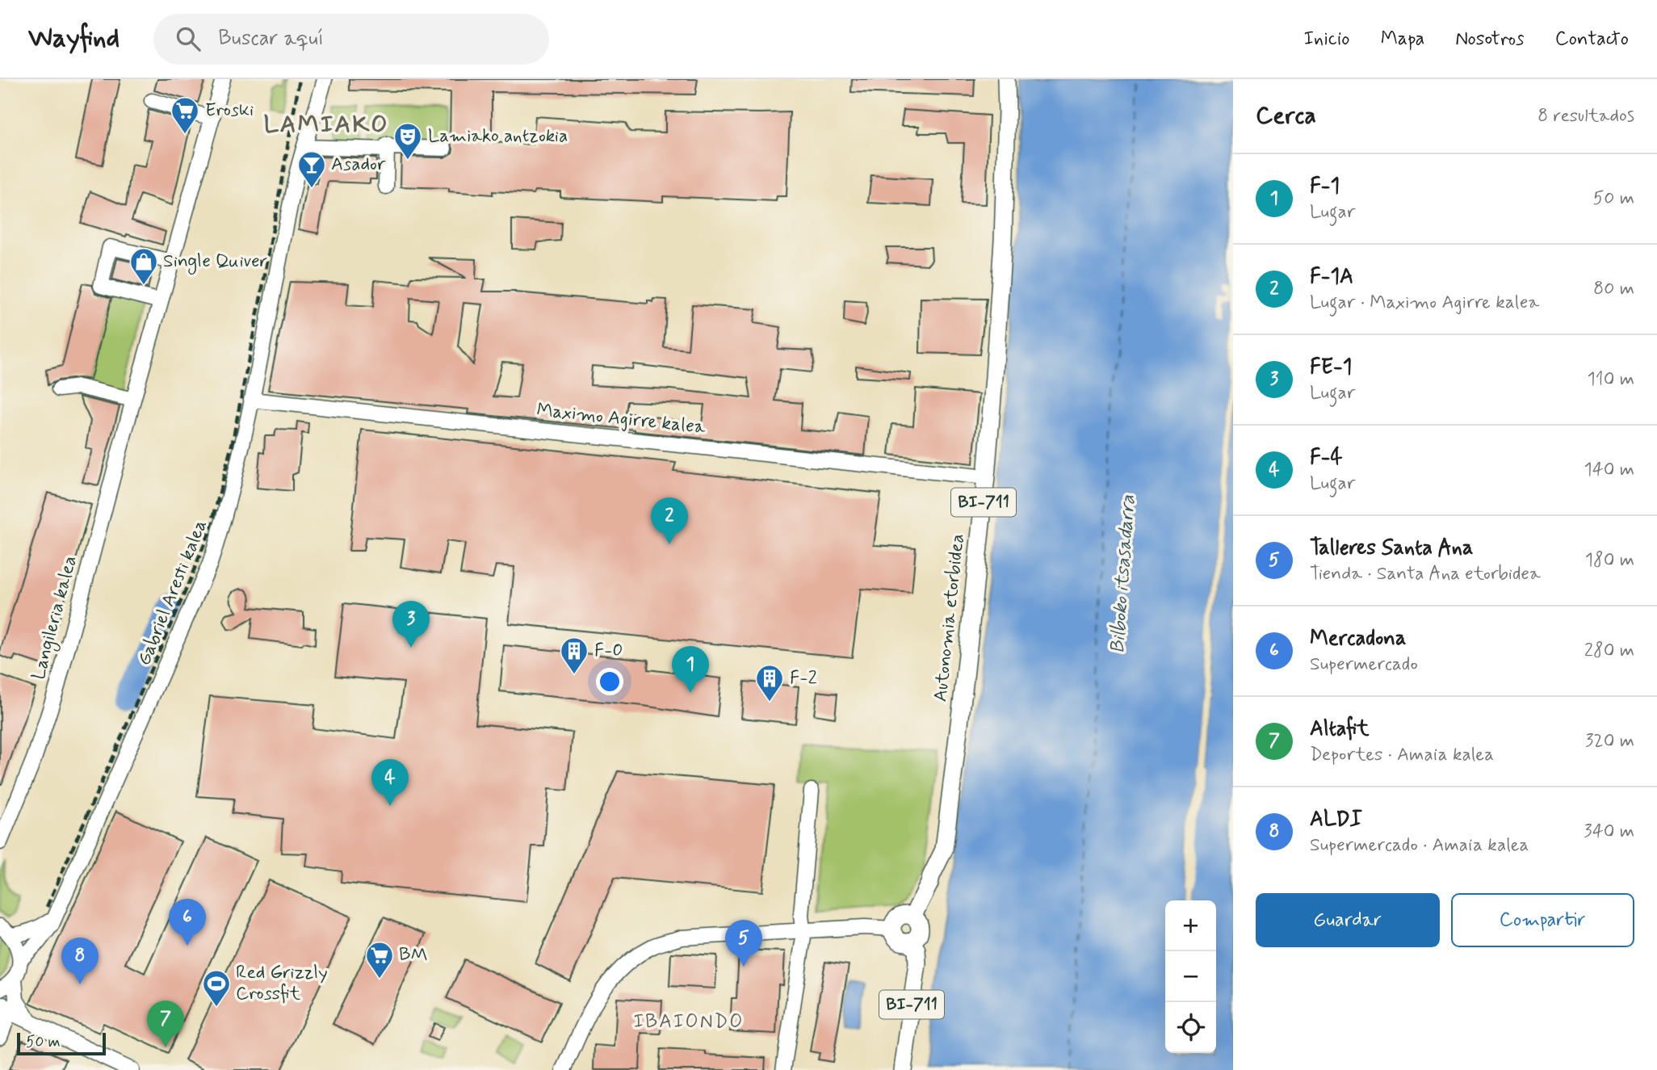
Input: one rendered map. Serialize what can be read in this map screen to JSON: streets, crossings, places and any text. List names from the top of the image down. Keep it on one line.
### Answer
{"streets":{"main road":["BI-711","Autonomia etorbidea"],"street":["Maximo Agirre kalea","Gabriel Aresti kalea","Langileria kalea"]},"crossings":[["Maximo Agirre kalea","Gabriel Aresti kalea"],["Maximo Agirre kalea","Autonomia etorbidea"],["BI-711","Autonomia etorbidea"]],"districts":["LAMIAKO","IBAIONDO"],"water":["Bilboko itsasadarra"],"places":{"supermarket":["Eroski","BM"],"theatre":["Lamiako antzokia"],"bar":["Asador"],"shop":["Single Quiver"],"building":["F-0","F-2"],"sports":["Red Grizzly Crossfit"]},"scale_bar":"50 m","page":{"header":"Wayfind","search":"Buscar aquí","nav":["Inicio","Mapa","Nosotros","Contacto"],"heading":["Cerca","8 resultados"],"list":[{"mark":"1","name":"F-1","note":"Lugar","value":"50 m"},{"mark":"2","name":"F-1A","note":"Lugar · Maximo Agirre kalea","value":"80 m"},{"mark":"3","name":"FE-1","note":"Lugar","value":"110 m"},{"mark":"4","name":"F-4","note":"Lugar","value":"140 m"},{"mark":"5","name":"Talleres Santa Ana","note":"Tienda · Santa Ana etorbidea","value":"180 m"},{"mark":"6","name":"Mercadona","note":"Supermercado","value":"280 m"},{"mark":"7","name":"Altafit","note":"Deportes · Amaia kalea","value":"320 m"},{"mark":"8","name":"ALDI","note":"Supermercado · Amaia kalea","value":"340 m"}],"pins":["2","3","1","4","6","5","8","7"],"buttons":["Guardar","Compartir"],"map_buttons":["+","−"],"scale":"50 m"}}
